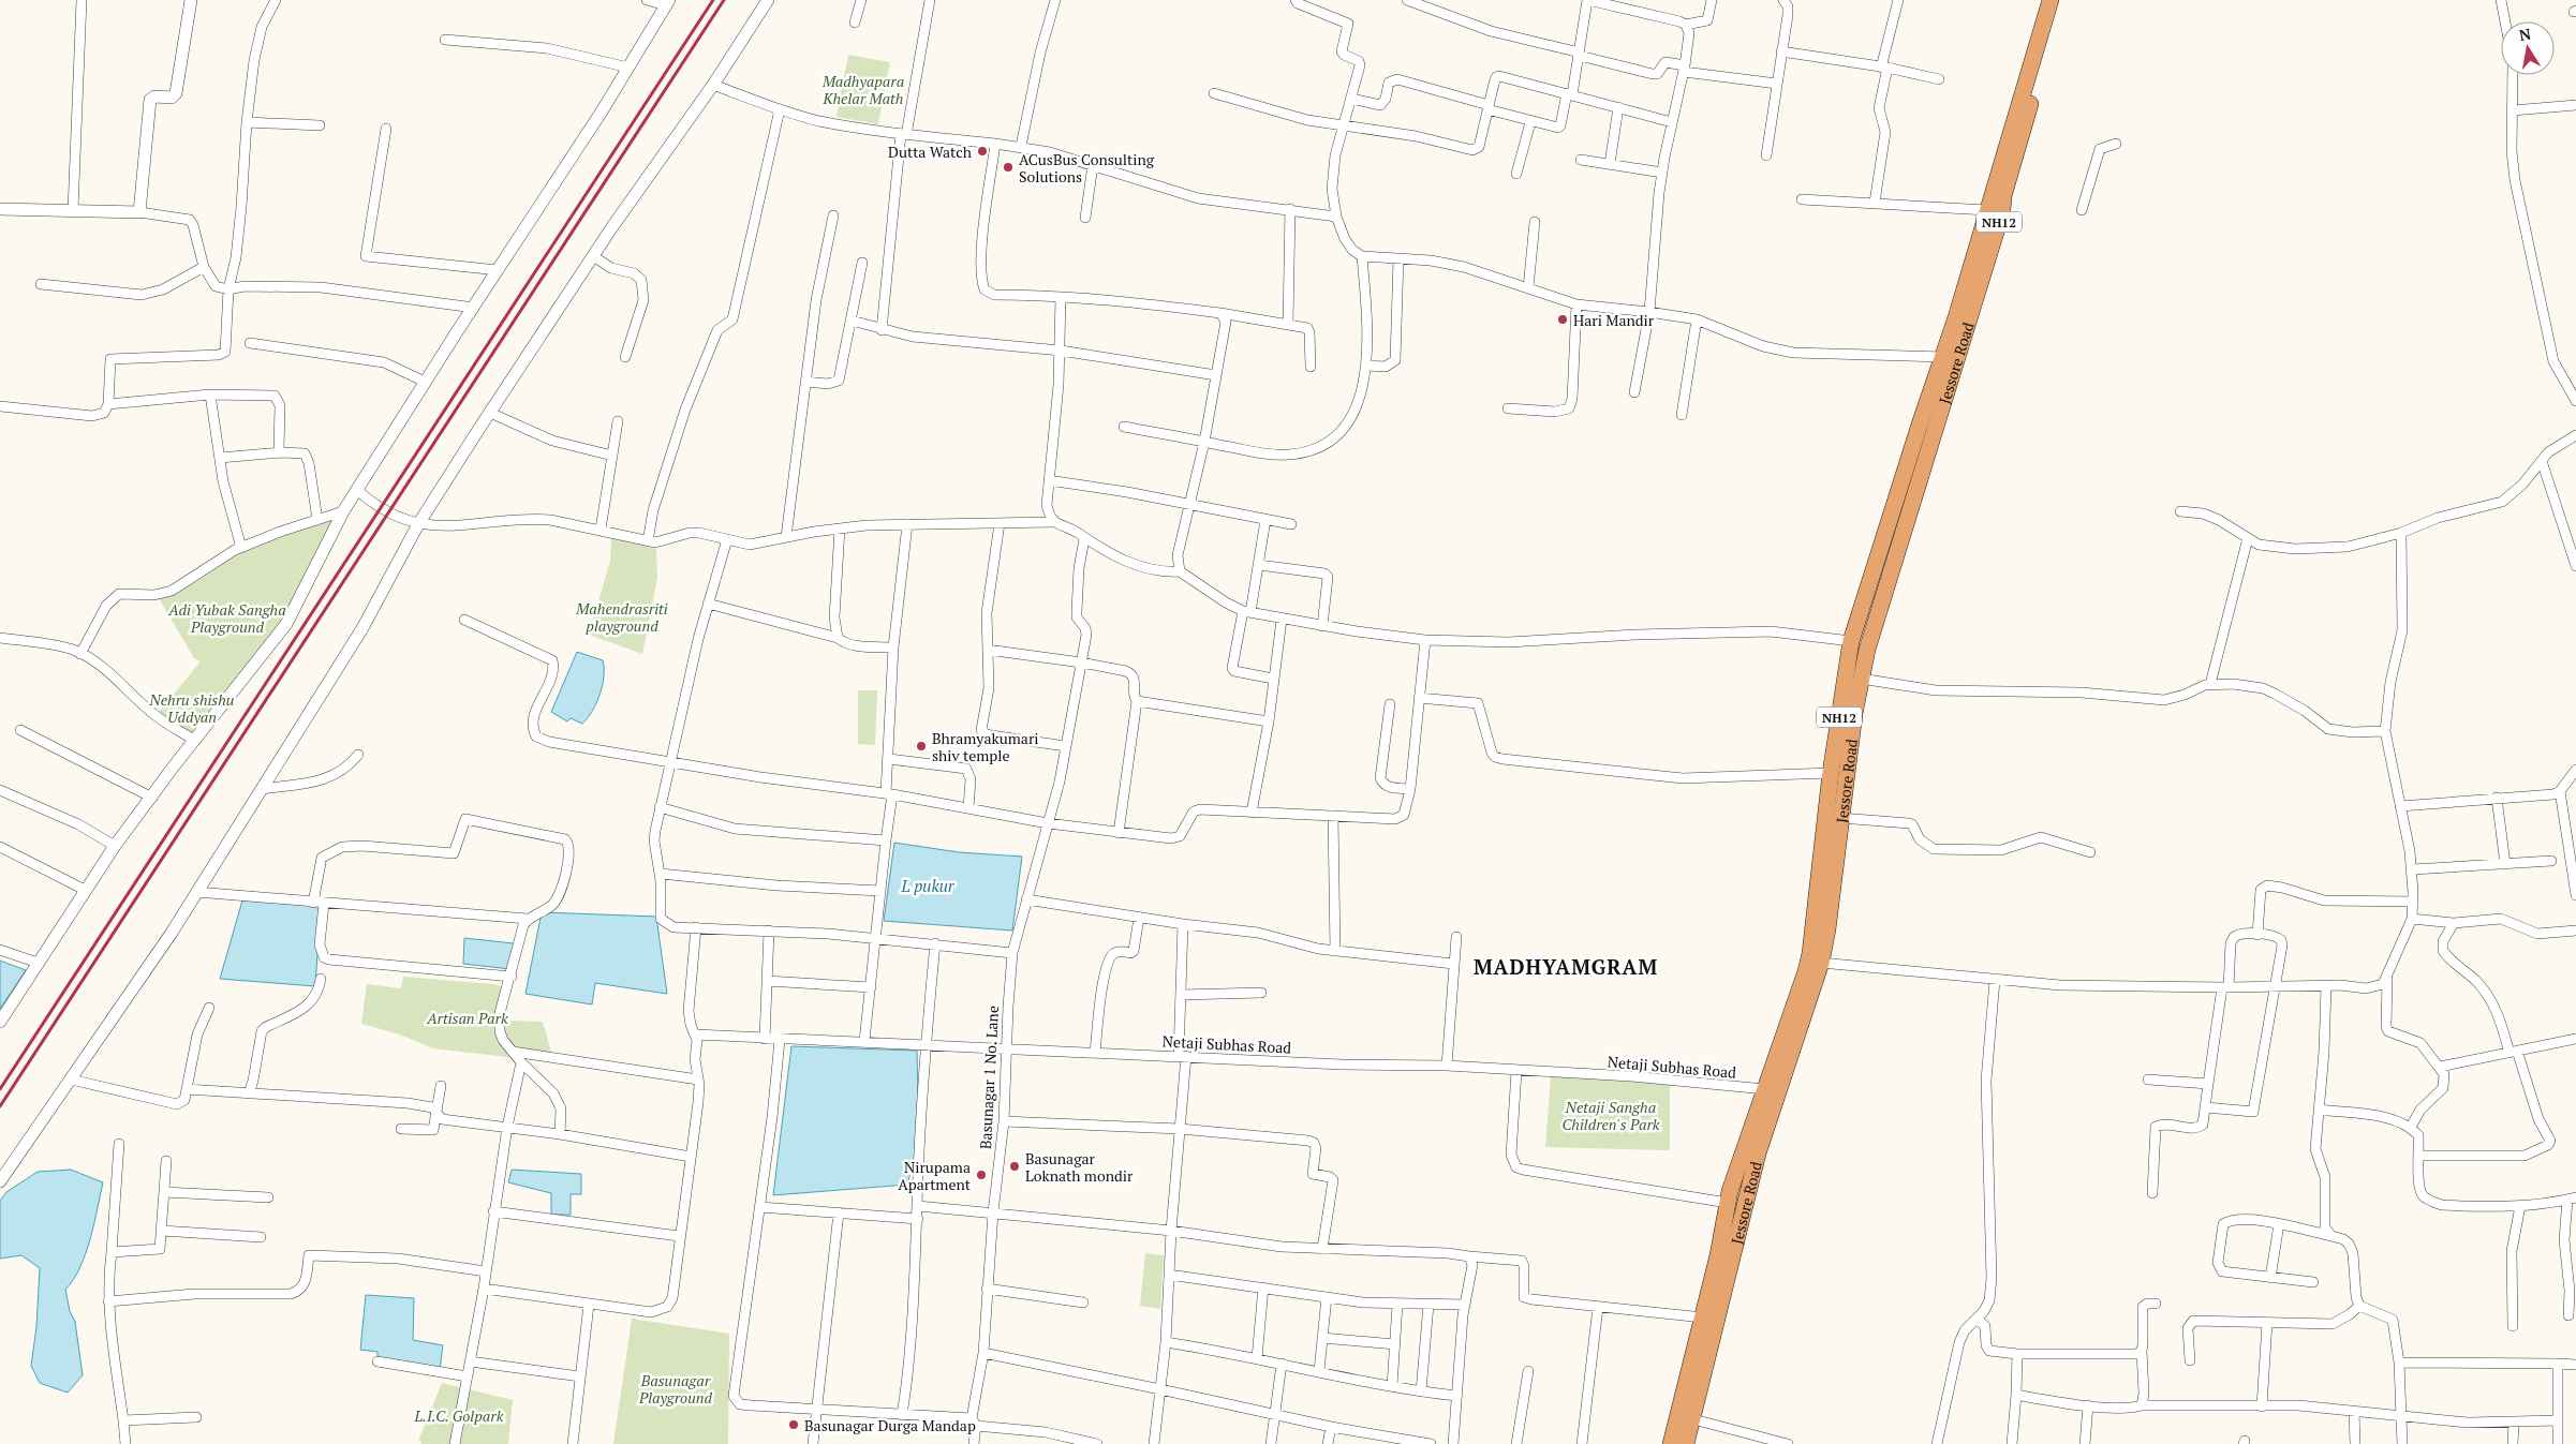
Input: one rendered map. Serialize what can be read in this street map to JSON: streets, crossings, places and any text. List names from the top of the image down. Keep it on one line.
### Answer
{"streets":{"highway":["NH12","Jessore Road"],"street":["Netaji Subhas Road","Basunagar 1 No. Lane"]},"crossings":[["NH12","Jessore Road"],["NH12","Netaji Subhas Road"],["Netaji Subhas Road","Basunagar 1 No. Lane"]],"districts":["MADHYAMGRAM"],"water":["L pukur"],"parks":["Madhyapara Khelar Math","Mahendrasriti playground","Adi Yubak Sangha Playground","Nehru shishu Uddyan","Artisan Park","Netaji Sangha Children's Park","Basunagar Playground","L.I.C. Golpark"],"places":["Dutta Watch","ACusBus Consulting Solutions","Hari Mandir","Bhramyakumari shiv temple","Basunagar Loknath mondir","Nirupama Apartment","Basunagar Durga Mandap"],"north":"top"}
